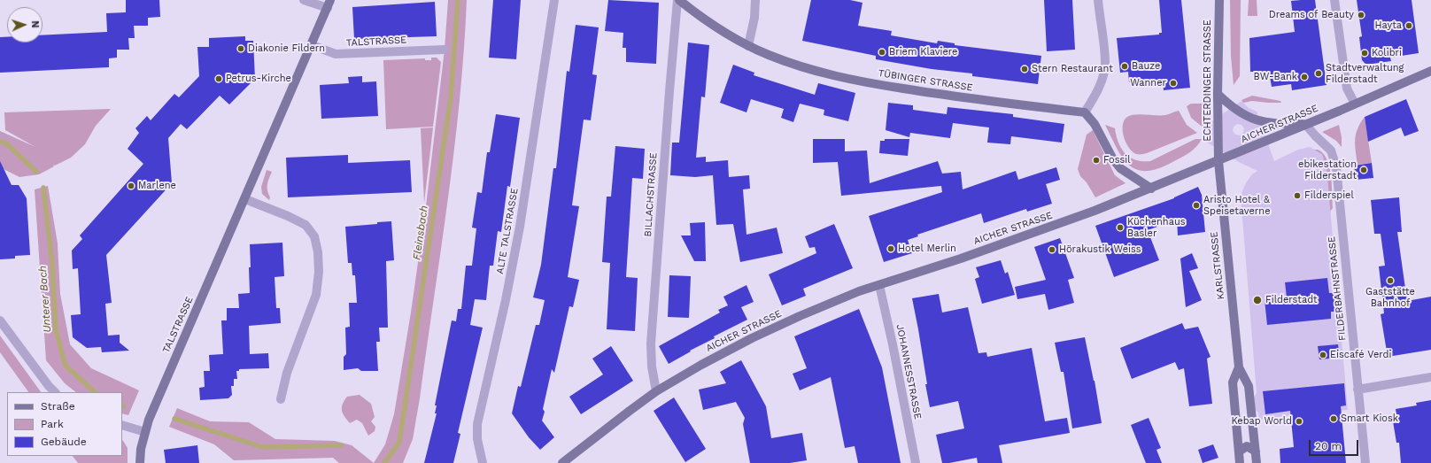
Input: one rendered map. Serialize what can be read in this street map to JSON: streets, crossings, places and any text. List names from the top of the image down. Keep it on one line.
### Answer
{"streets":{"main road":["TALSTRASSE","TÜBINGER STRASSE","ECHTERDINGER STRASSE","AICHER STRASSE","KARLSTRASSE"],"street":["BILLACHSTRASSE","ALTE TALSTRASSE","FILDERBAHNSTRASSE","JOHANNESSTRASSE"]},"crossings":[["TÜBINGER STRASSE","BILLACHSTRASSE"],["ECHTERDINGER STRASSE","AICHER STRASSE"],["ECHTERDINGER STRASSE","KARLSTRASSE"],["AICHER STRASSE","BILLACHSTRASSE"],["AICHER STRASSE","KARLSTRASSE"],["AICHER STRASSE","FILDERBAHNSTRASSE"],["AICHER STRASSE","JOHANNESSTRASSE"]],"water":["Fleinsbach","Unterer Bach"],"places":["Dreams of Beauty","Hayta","Diakonie Fildern","Briem Klaviere","Kolibri","Bauze","Stern Restaurant","Stadtverwaltung Filderstadt","BW-Bank","Petrus-Kirche","Wanner","Fossil","ebikestation Filderstadt","Marlene","Filderspiel","Aristo Hotel & Speisetaverne","Küchenhaus Basler","Hotel Merlin","Hörakustik Weiss","Gaststätte Bahnhof","Filderstadt","Eiscafé Verdi","Smart Kiosk","Kebap World"],"legend":["Straße","Park","Gebäude"],"scale_bar":"20 m","north":"right"}
